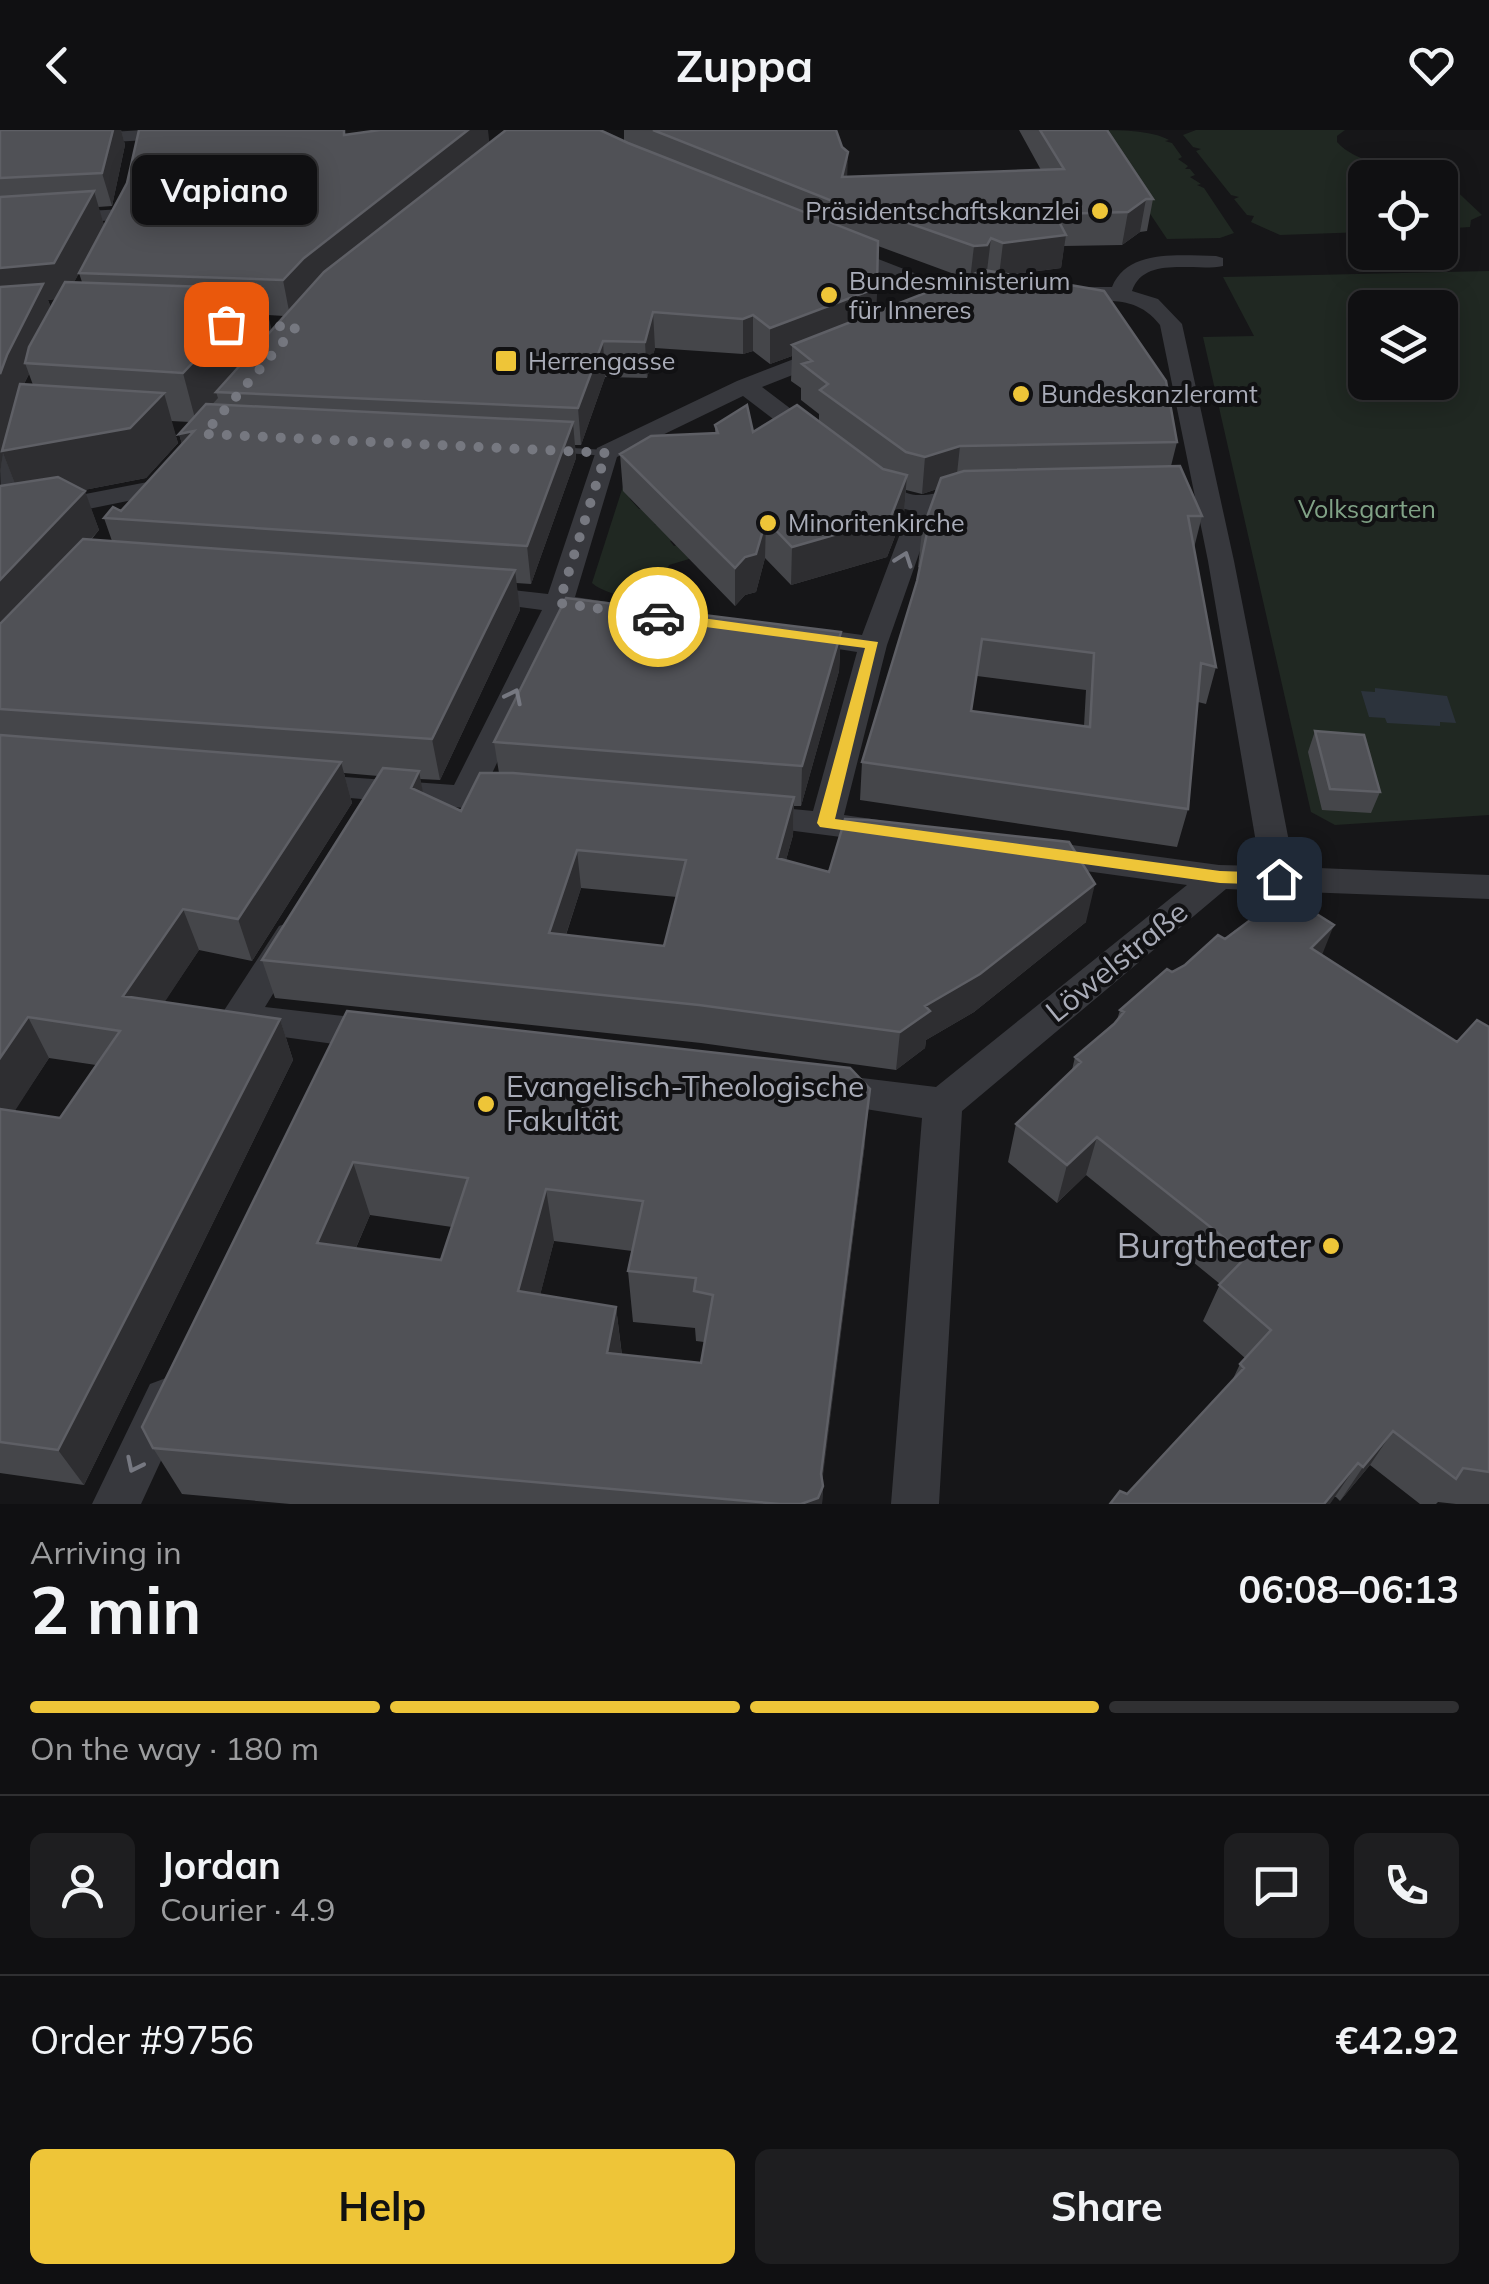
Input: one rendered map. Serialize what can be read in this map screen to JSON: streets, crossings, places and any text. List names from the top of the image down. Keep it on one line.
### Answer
{"streets":{"street":["Löwelstraße"]},"parks":["Volksgarten"],"places":{"other":["Präsidentschaftskanzlei","Bundesministerium für Inneres","Vapiano","Bundeskanzleramt","Minoritenkirche","Evangelisch-Theologische Fakultät","Burgtheater"],"transit":["Herrengasse"]},"page":{"header":"Zuppa","bubble":"Vapiano","heading":["2 min","Arriving in","06:08–06:13"],"panel":["Jordan","Courier · 4.9","Order #9756","€42.92"],"bar":"On the way · 180 m","buttons":["Help","Share"]}}
